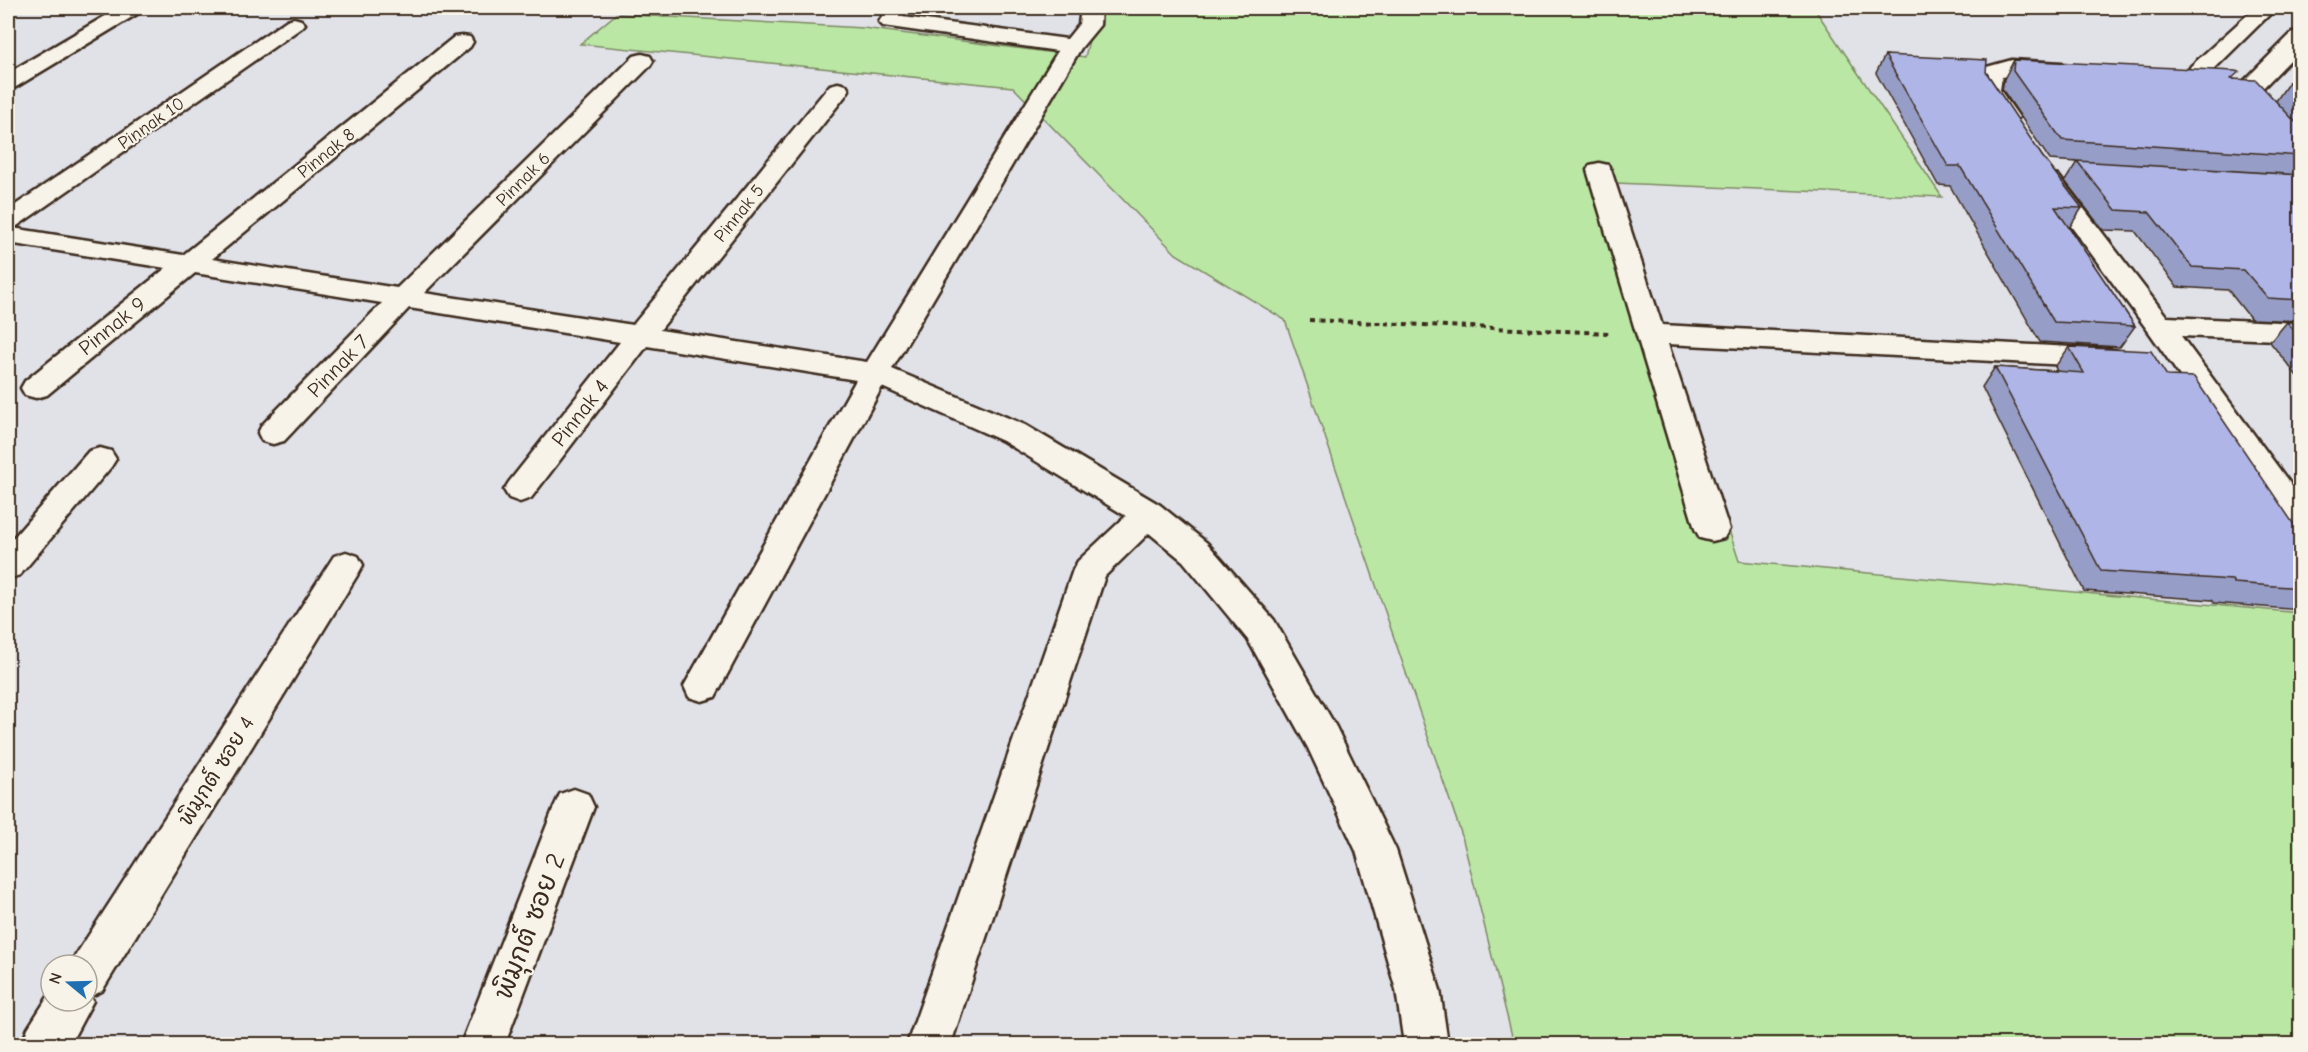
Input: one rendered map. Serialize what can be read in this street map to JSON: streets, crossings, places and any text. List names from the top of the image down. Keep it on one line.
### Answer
{"streets":{"street":["Pinnak 10","Pinnak 8","Pinnak 6","Pinnak 5","Pinnak 9","Pinnak 7","Pinnak 4","พิมุกต์ ซอย 4","พิมุกต์ ซอย 2"]},"crossings":[["Pinnak 8","Pinnak 9"],["Pinnak 6","Pinnak 7"],["Pinnak 5","Pinnak 4"]],"north":"left"}
